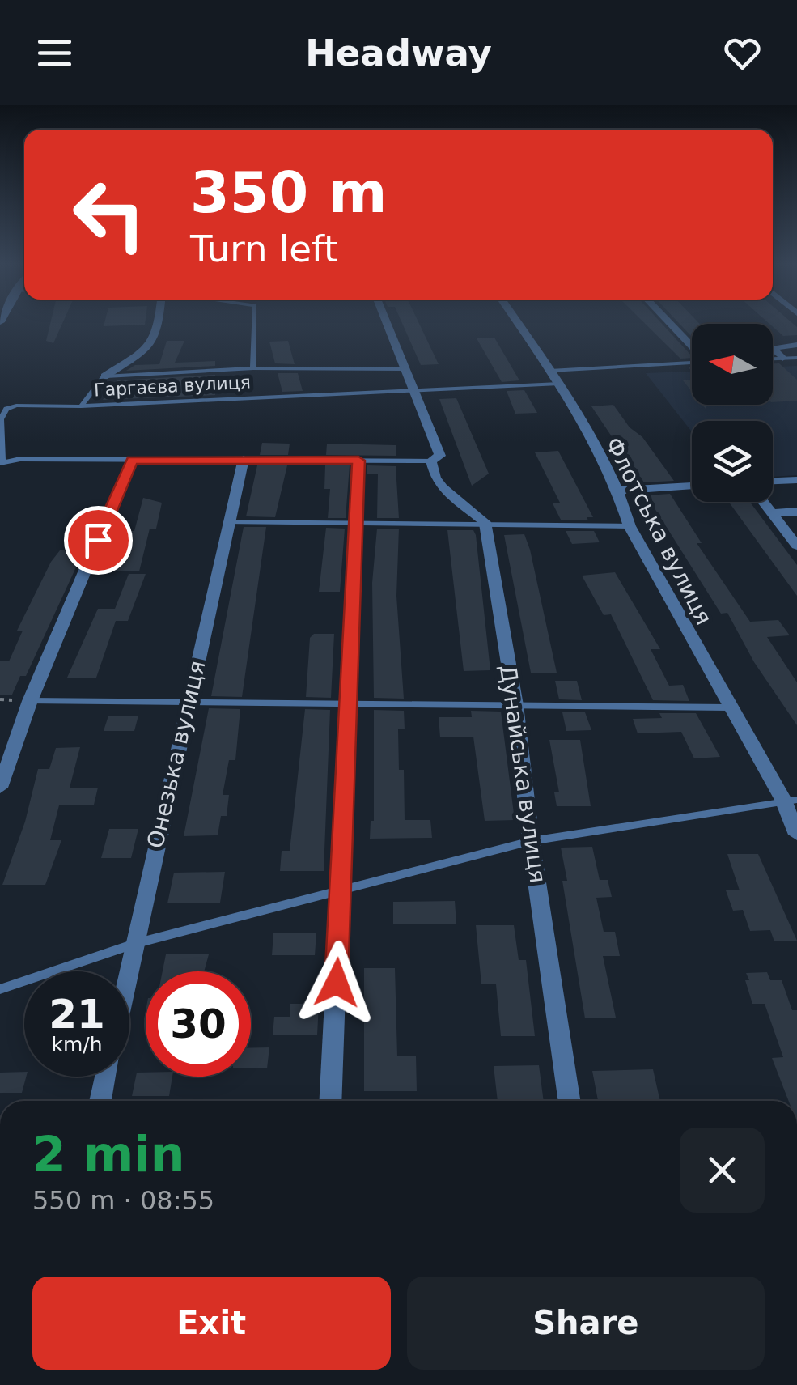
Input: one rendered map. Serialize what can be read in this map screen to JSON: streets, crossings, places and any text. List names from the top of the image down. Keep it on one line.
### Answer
{"streets":{"street":["Гаргаєва вулиця","Флотська вулиця","Онезька вулиця","Дунайська вулиця"]},"crossings":[["Гаргаєва вулиця","Флотська вулиця"]],"north":"left","page":{"header":"Headway","turn":["350 m","Turn left"],"speed":"21 km/h","limit":"30","heading":["2 min","550 m · 08:55"],"buttons":["Exit","Share"]}}
